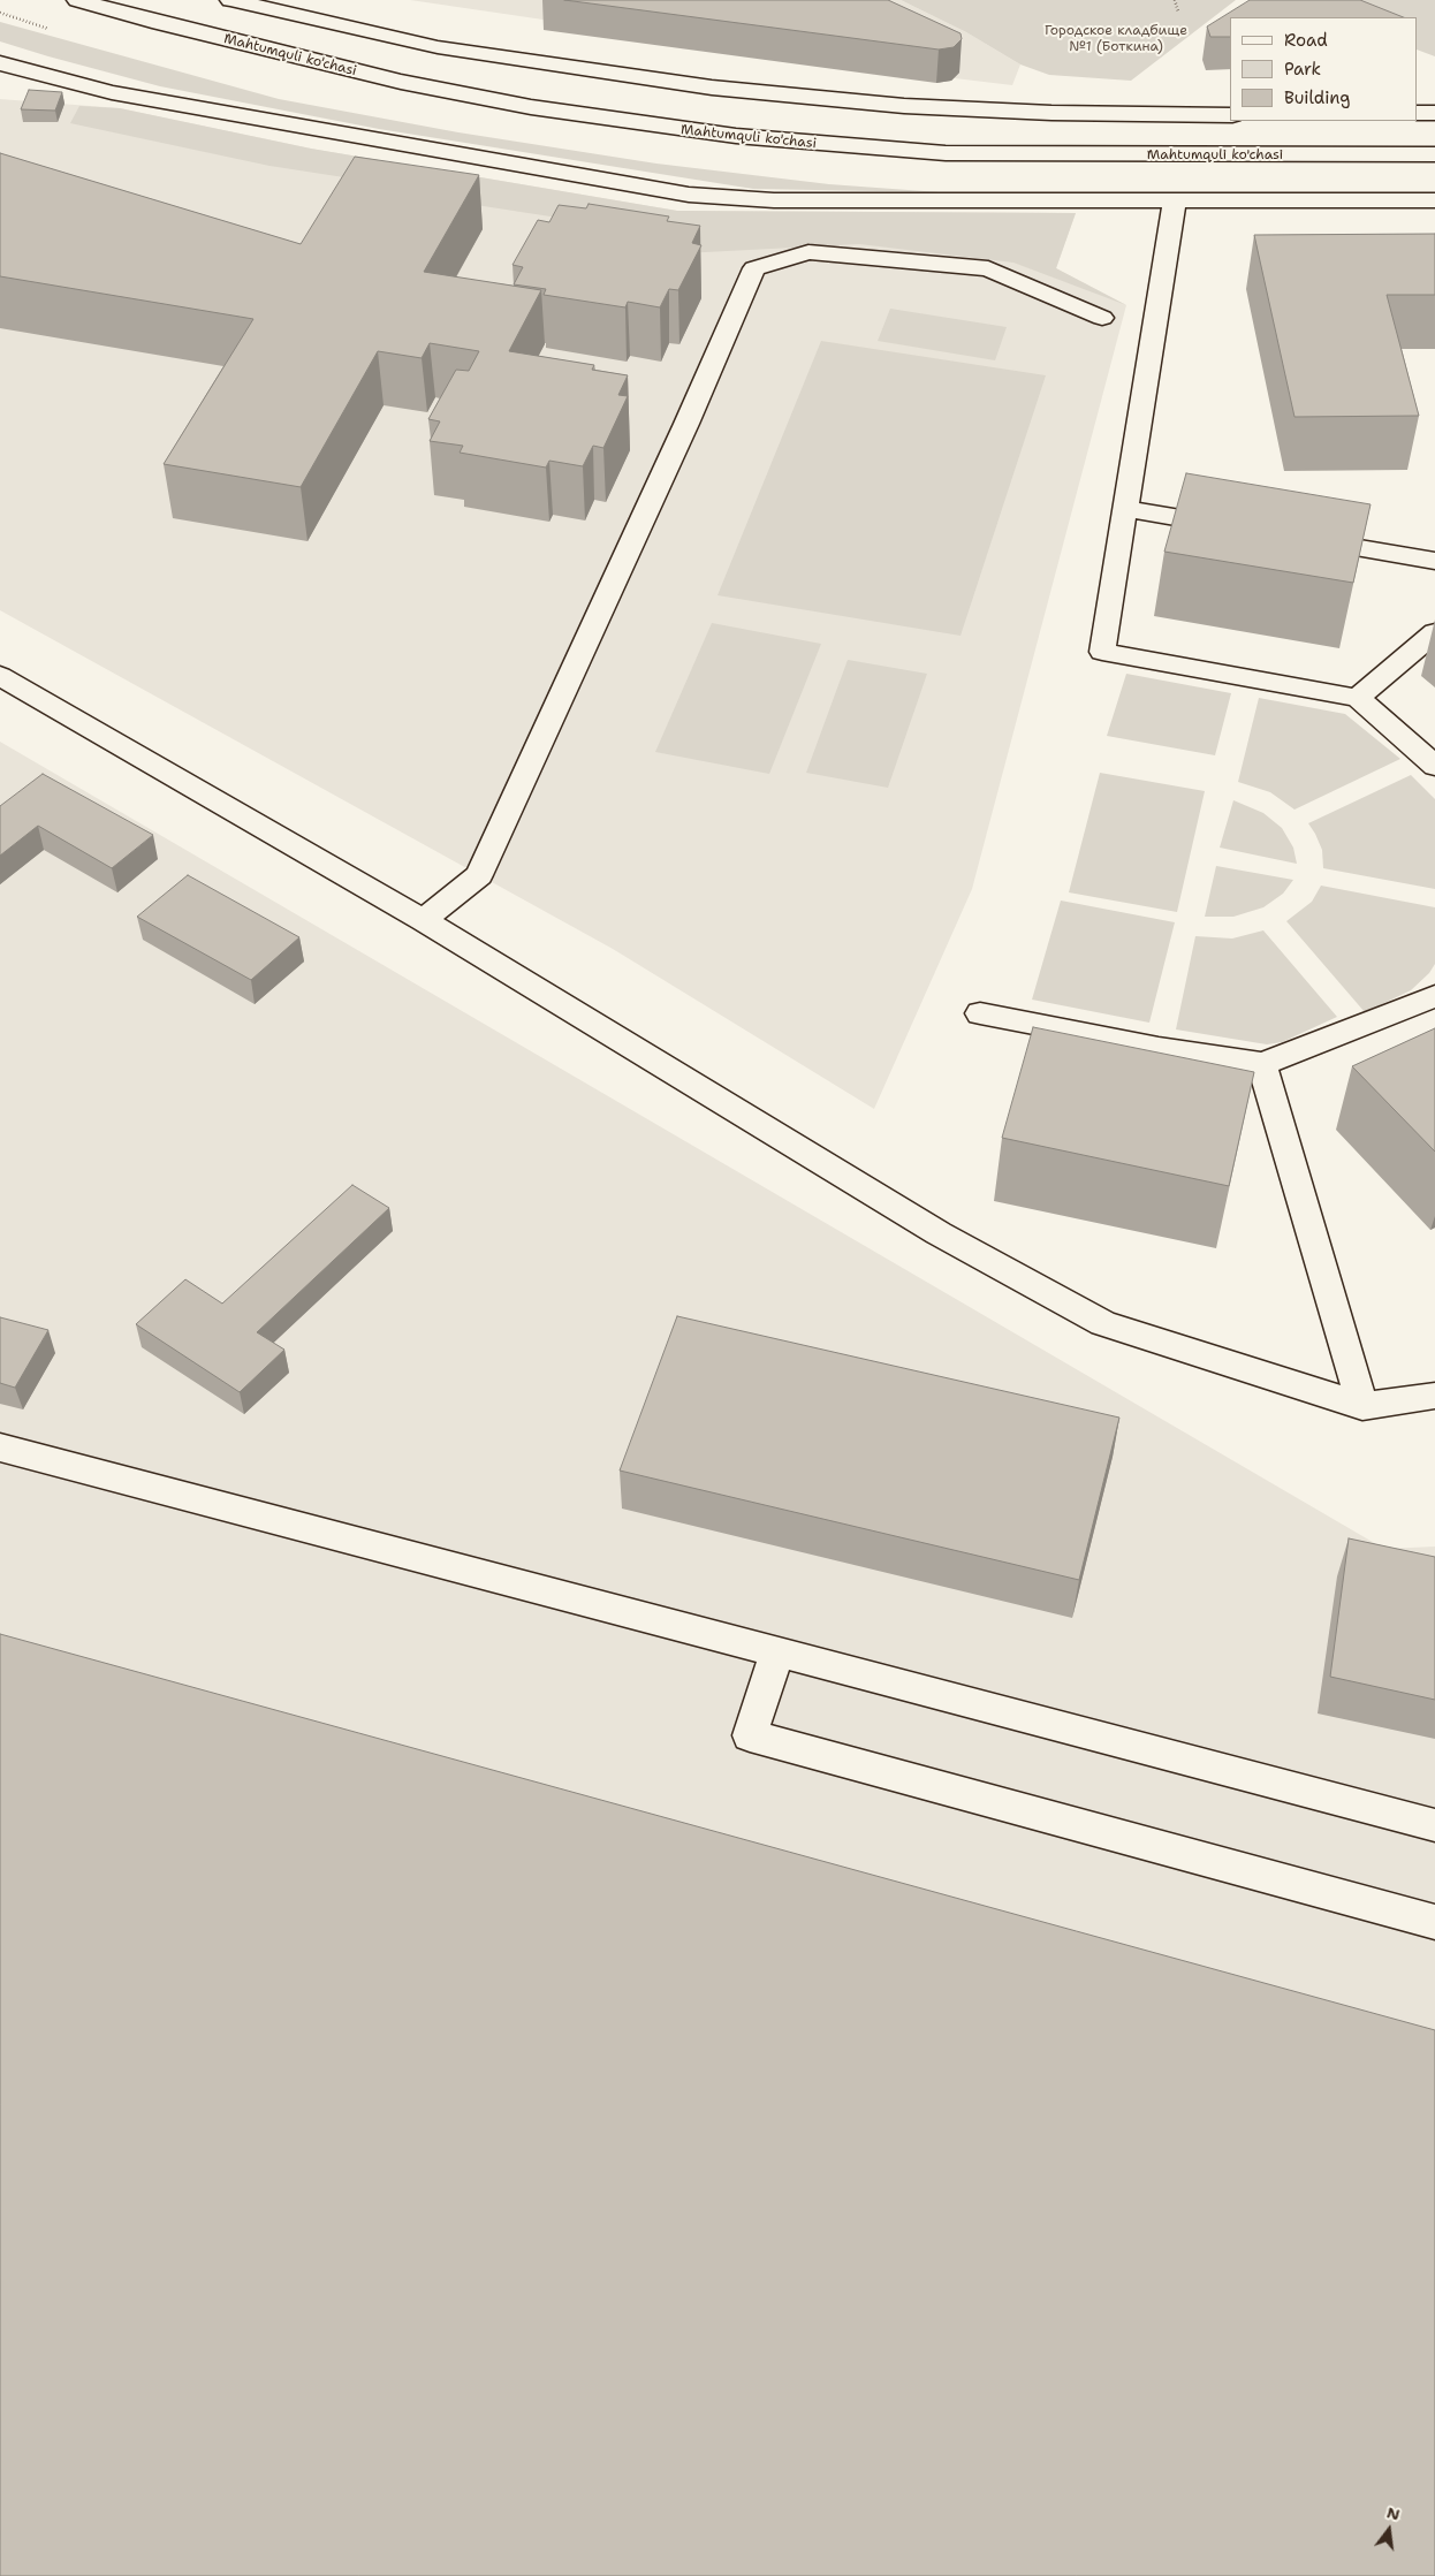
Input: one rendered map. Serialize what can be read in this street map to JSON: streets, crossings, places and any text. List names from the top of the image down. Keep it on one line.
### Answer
{"streets":{"main road":["Mahtumquli ko'chasi"]},"parks":["Городское кладбище №1 (Боткина)"],"legend":["Road","Park","Building"],"north":"top"}
